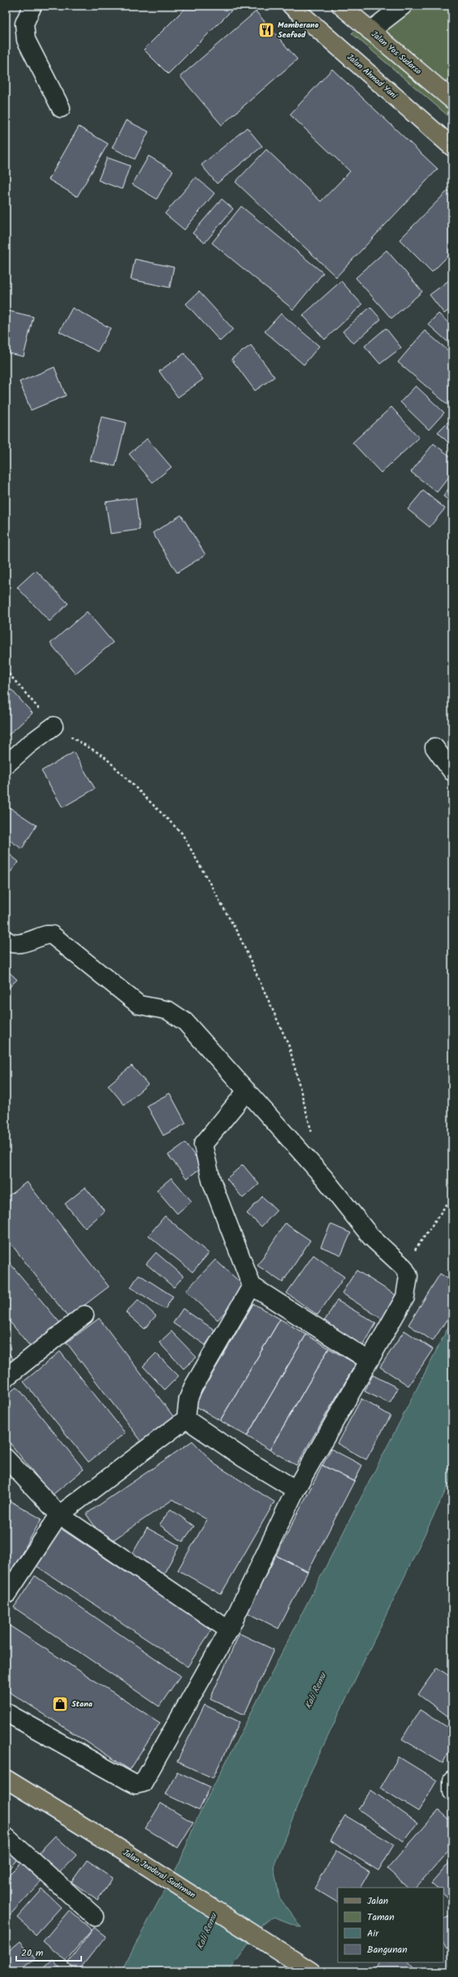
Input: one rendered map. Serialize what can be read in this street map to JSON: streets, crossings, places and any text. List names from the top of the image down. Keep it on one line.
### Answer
{"streets":{"main road":["Jalan Yos Sudarso","Jalan Ahmad Yani","Jalan Jenderal Sudirman"]},"water":["Kali Remu"],"places":{"restaurant":["Mamberano Seafood"],"shop":["Stana"]},"legend":["Jalan","Taman","Air","Bangunan"],"scale_bar":"20 m"}
